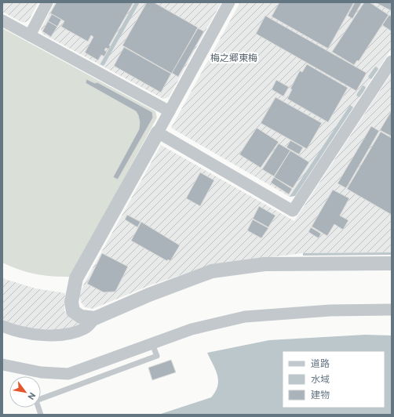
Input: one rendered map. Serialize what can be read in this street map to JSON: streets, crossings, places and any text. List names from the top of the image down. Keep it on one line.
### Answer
{"districts":["梅之郷東梅"],"legend":["道路","水域","建物"],"north":"bottom right"}
